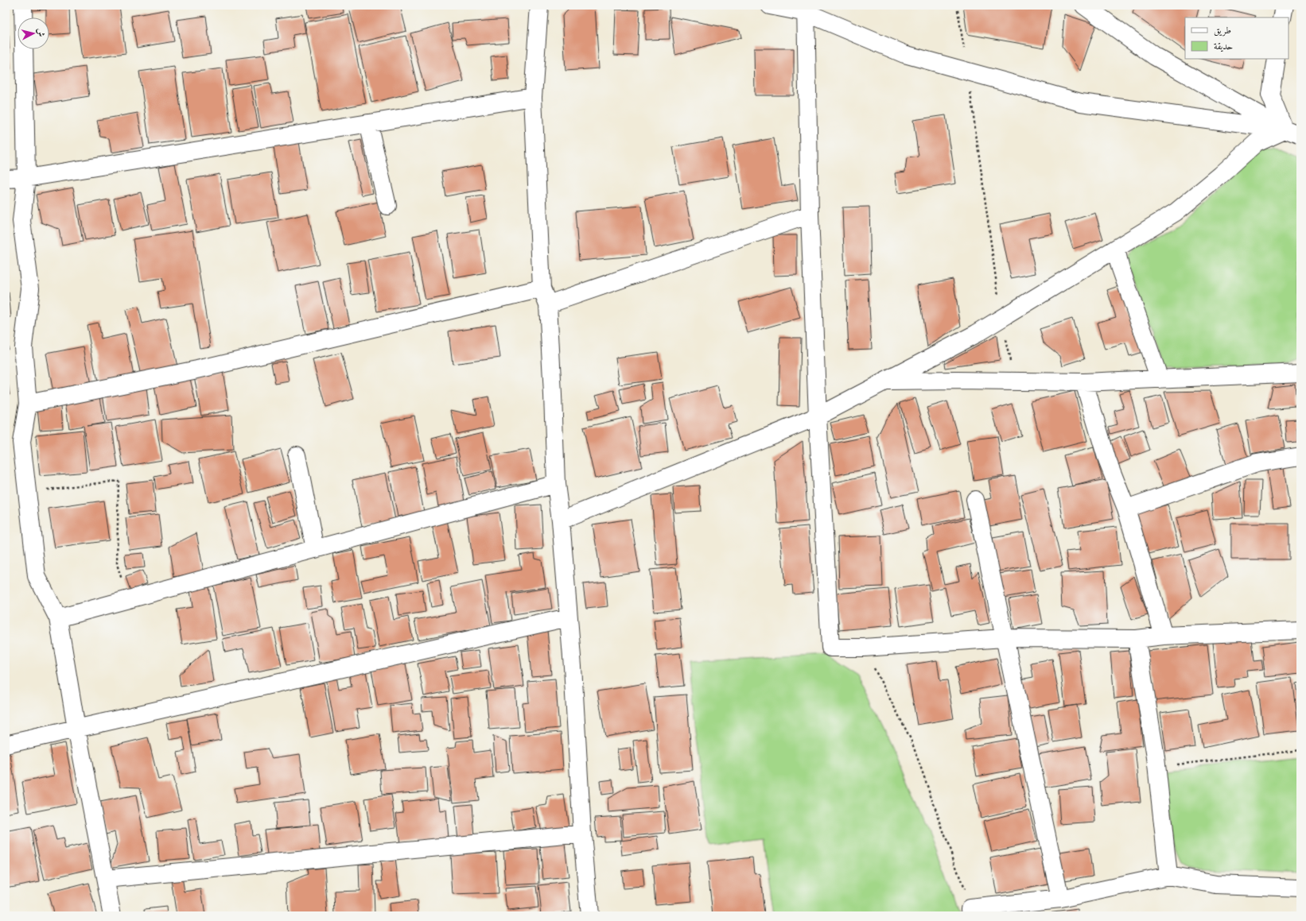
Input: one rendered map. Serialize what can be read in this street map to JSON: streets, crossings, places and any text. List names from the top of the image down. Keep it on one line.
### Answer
{"legend":["طريق","حديقة"],"north":"right"}
